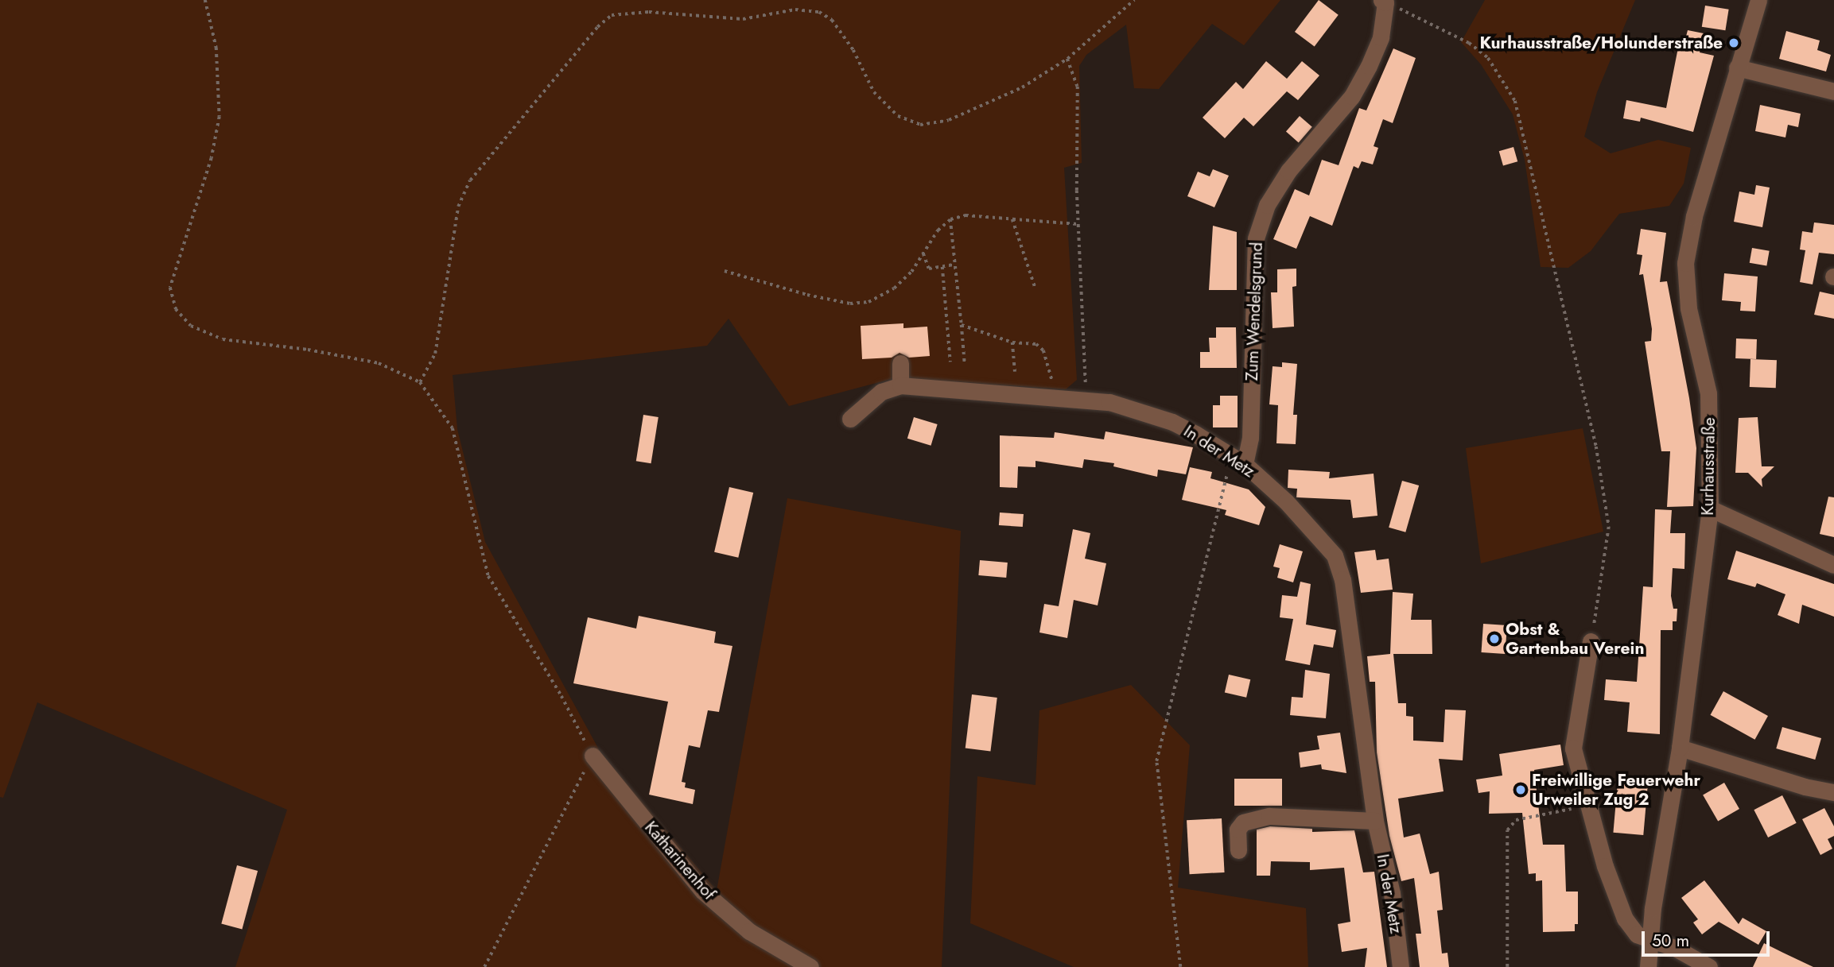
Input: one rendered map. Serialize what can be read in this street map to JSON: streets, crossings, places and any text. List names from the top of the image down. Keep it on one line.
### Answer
{"streets":{"street":["Zum Wendelsgrund","In der Metz","Kurhausstraße","Katharinenhof"]},"crossings":[["Zum Wendelsgrund","In der Metz"]],"places":["Kurhausstraße/Holunderstraße","Obst & Gartenbau Verein","Freiwillige Feuerwehr Urweiler Zug 2"],"scale_bar":"50 m"}
